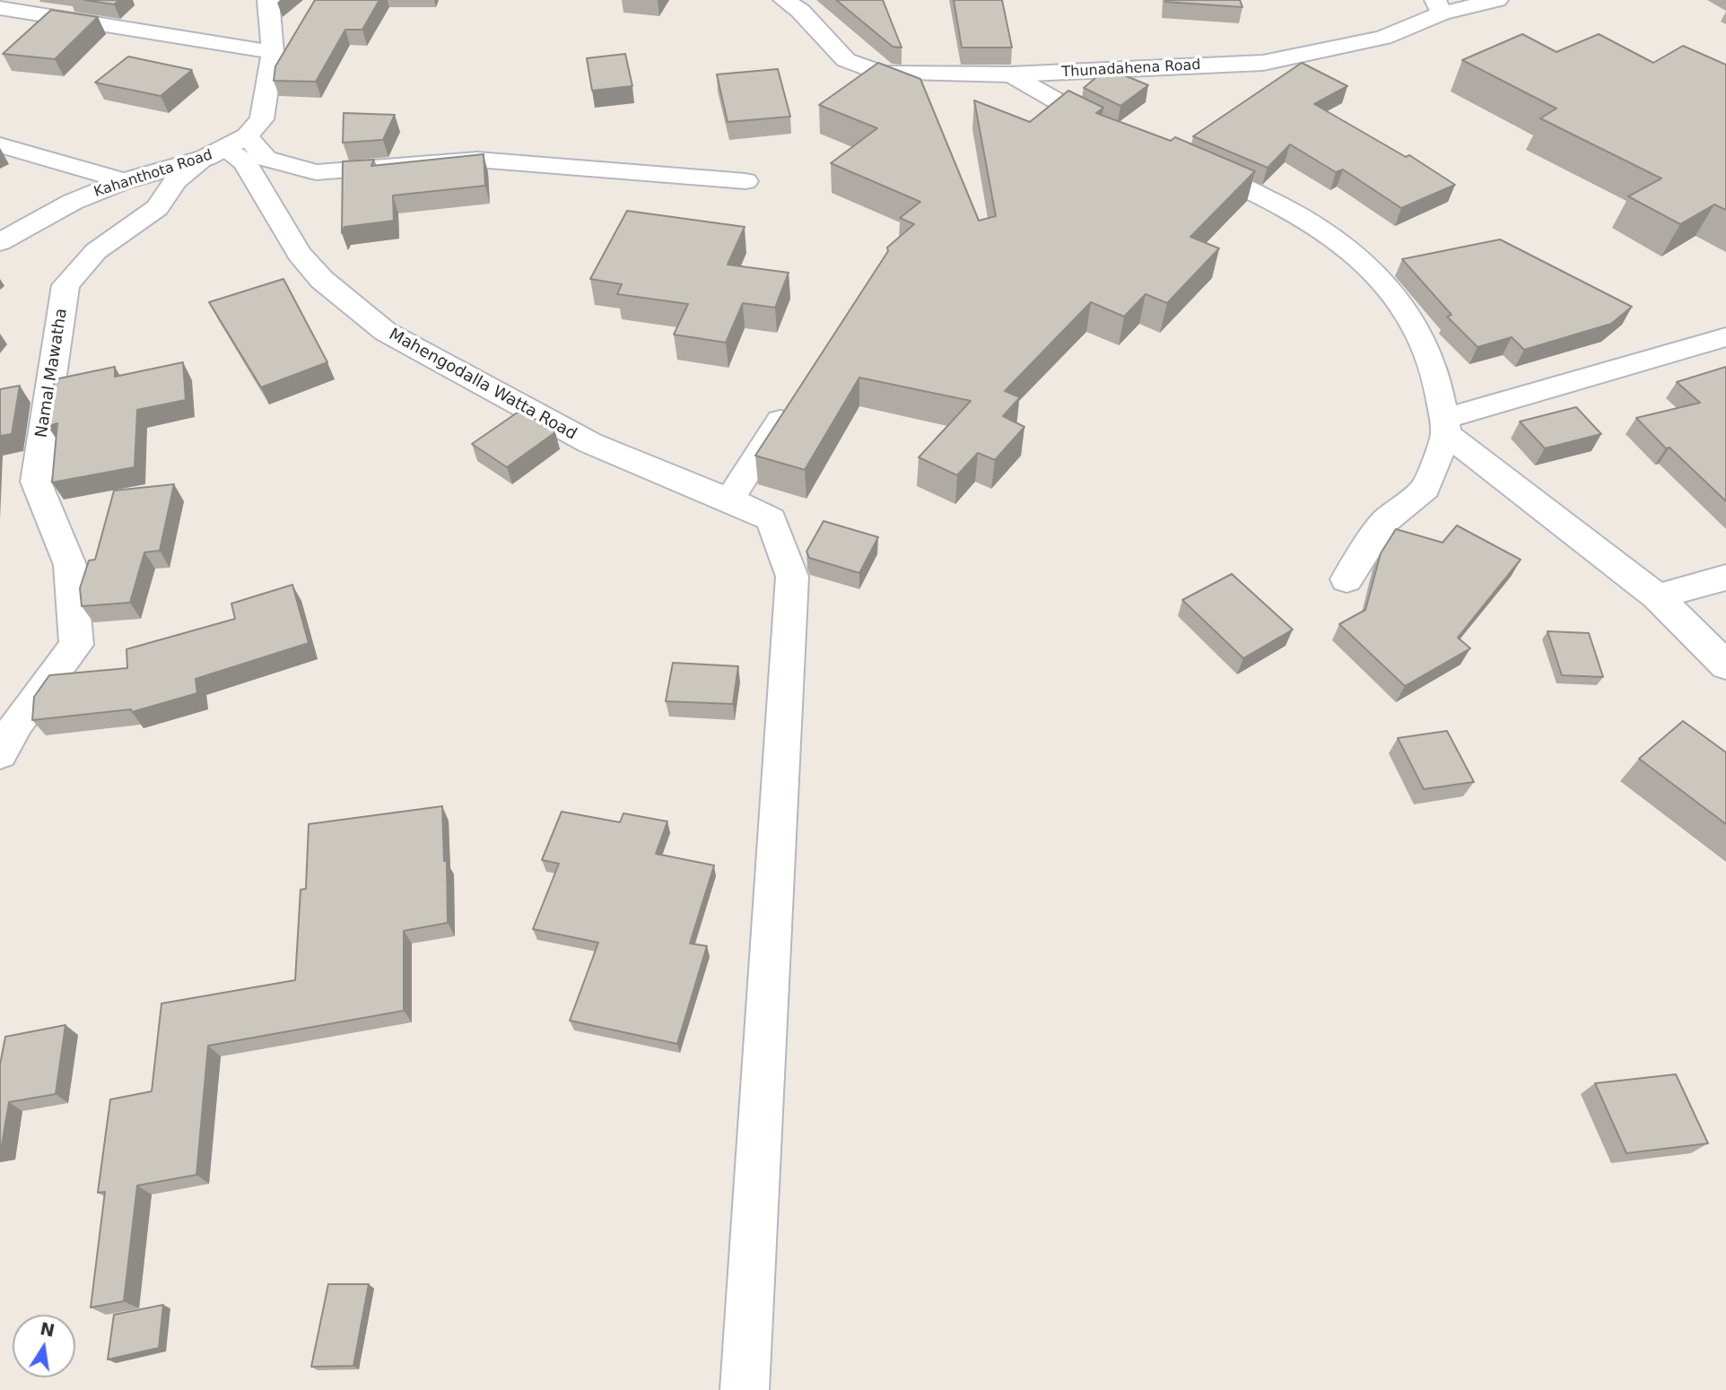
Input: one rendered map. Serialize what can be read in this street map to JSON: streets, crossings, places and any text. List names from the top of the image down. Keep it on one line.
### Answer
{"streets":{"street":["Thunadahena Road","Kahanthota Road","Namal Mawatha","Mahengodalla Watta Road"]},"crossings":[["Kahanthota Road","Namal Mawatha"],["Kahanthota Road","Mahengodalla Watta Road"],["Namal Mawatha","Mahengodalla Watta Road"]],"north":"top"}
